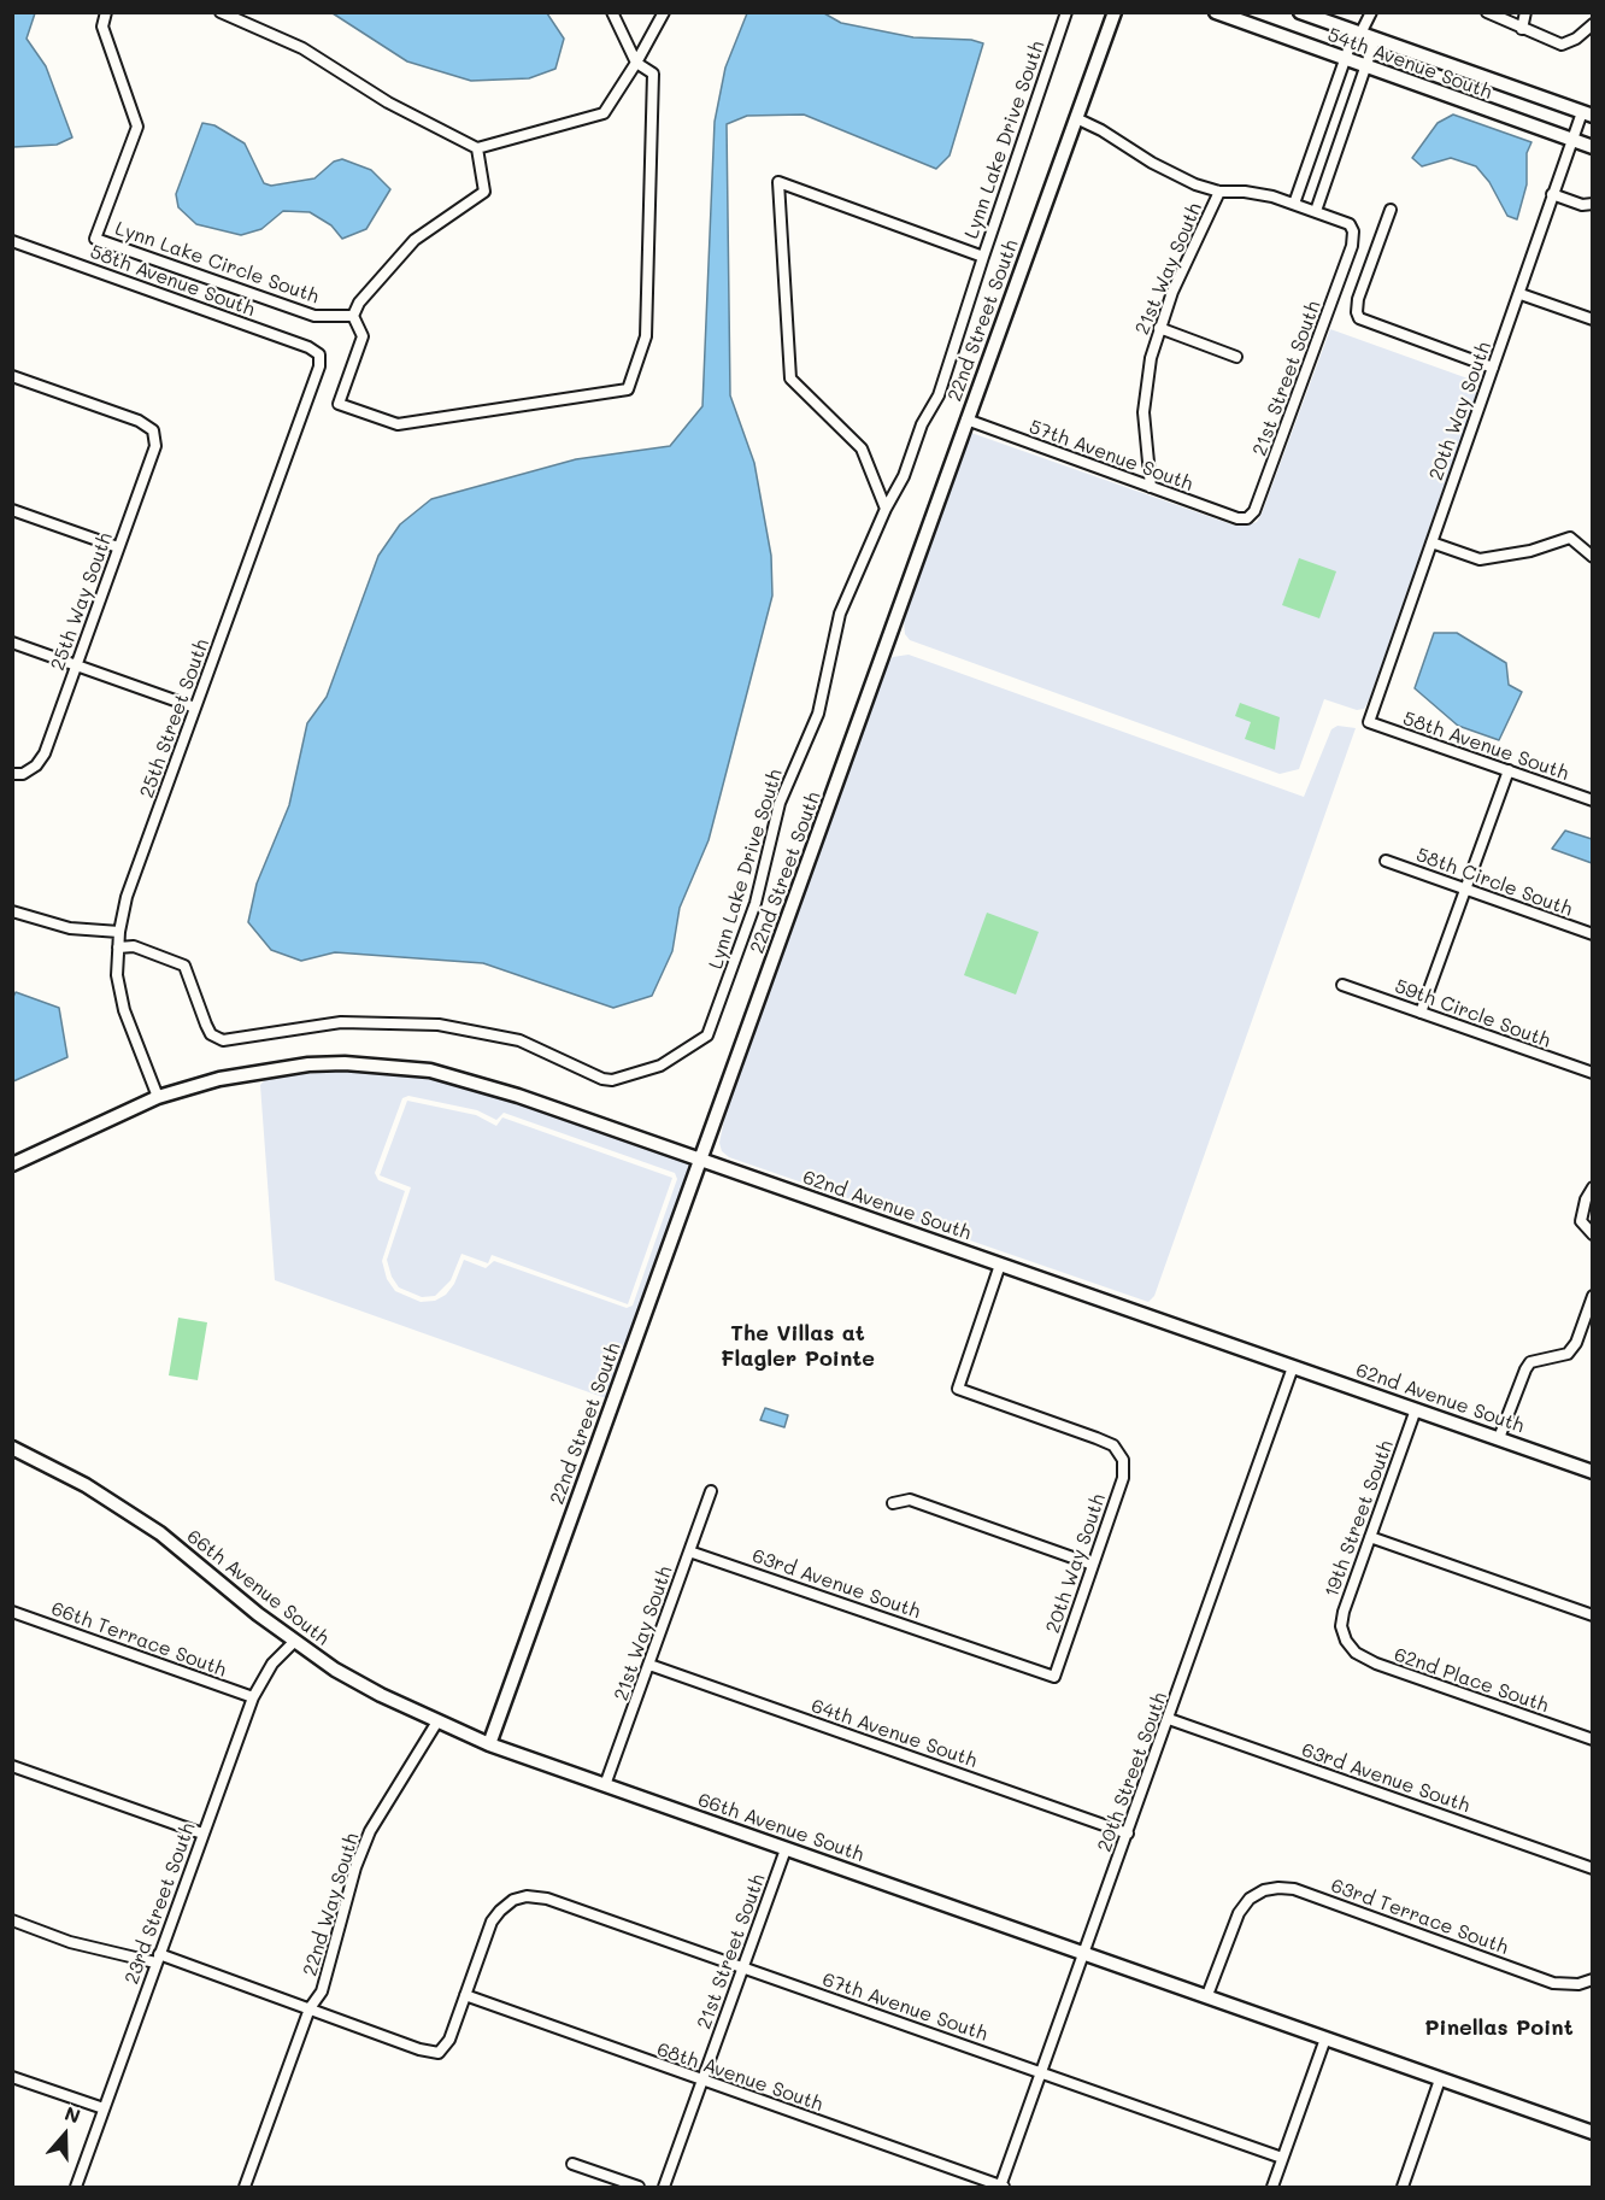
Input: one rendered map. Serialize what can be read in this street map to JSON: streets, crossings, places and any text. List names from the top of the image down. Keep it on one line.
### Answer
{"streets":{"street":["54th Avenue South","Lynn Lake Drive South","Lynn Lake Circle South","21st Way South","58th Avenue South","22nd Street South","21st Street South","20th Way South","57th Avenue South","25th Way South","25th Street South","58th Circle South","59th Circle South","62nd Avenue South","19th Street South","63rd Avenue South","66th Avenue South","66th Terrace South","62nd Place South","64th Avenue South","20th Street South","23rd Street South","22nd Way South","63rd Terrace South","67th Avenue South","68th Avenue South"]},"crossings":[["54th Avenue South","20th Way South"],["Lynn Lake Drive South","25th Street South"],["21st Way South","57th Avenue South"],["21st Way South","63rd Avenue South"],["21st Way South","66th Avenue South"],["21st Way South","64th Avenue South"],["58th Avenue South","20th Way South"],["58th Avenue South","25th Street South"],["22nd Street South","57th Avenue South"],["22nd Street South","62nd Avenue South"],["22nd Street South","66th Avenue South"],["21st Street South","57th Avenue South"],["21st Street South","66th Avenue South"],["21st Street South","67th Avenue South"],["21st Street South","68th Avenue South"],["20th Way South","62nd Avenue South"],["20th Way South","63rd Avenue South"],["25th Street South","62nd Avenue South"],["62nd Avenue South","19th Street South"],["62nd Avenue South","20th Street South"],["19th Street South","62nd Place South"],["63rd Avenue South","20th Street South"],["66th Avenue South","20th Street South"],["66th Avenue South","23rd Street South"],["66th Avenue South","22nd Way South"],["66th Avenue South","63rd Terrace South"],["66th Terrace South","23rd Street South"],["64th Avenue South","20th Street South"],["20th Street South","67th Avenue South"],["20th Street South","68th Avenue South"],["67th Avenue South","68th Avenue South"]],"districts":["The Villas at Flagler Pointe","Pinellas Point"],"north":"top"}
